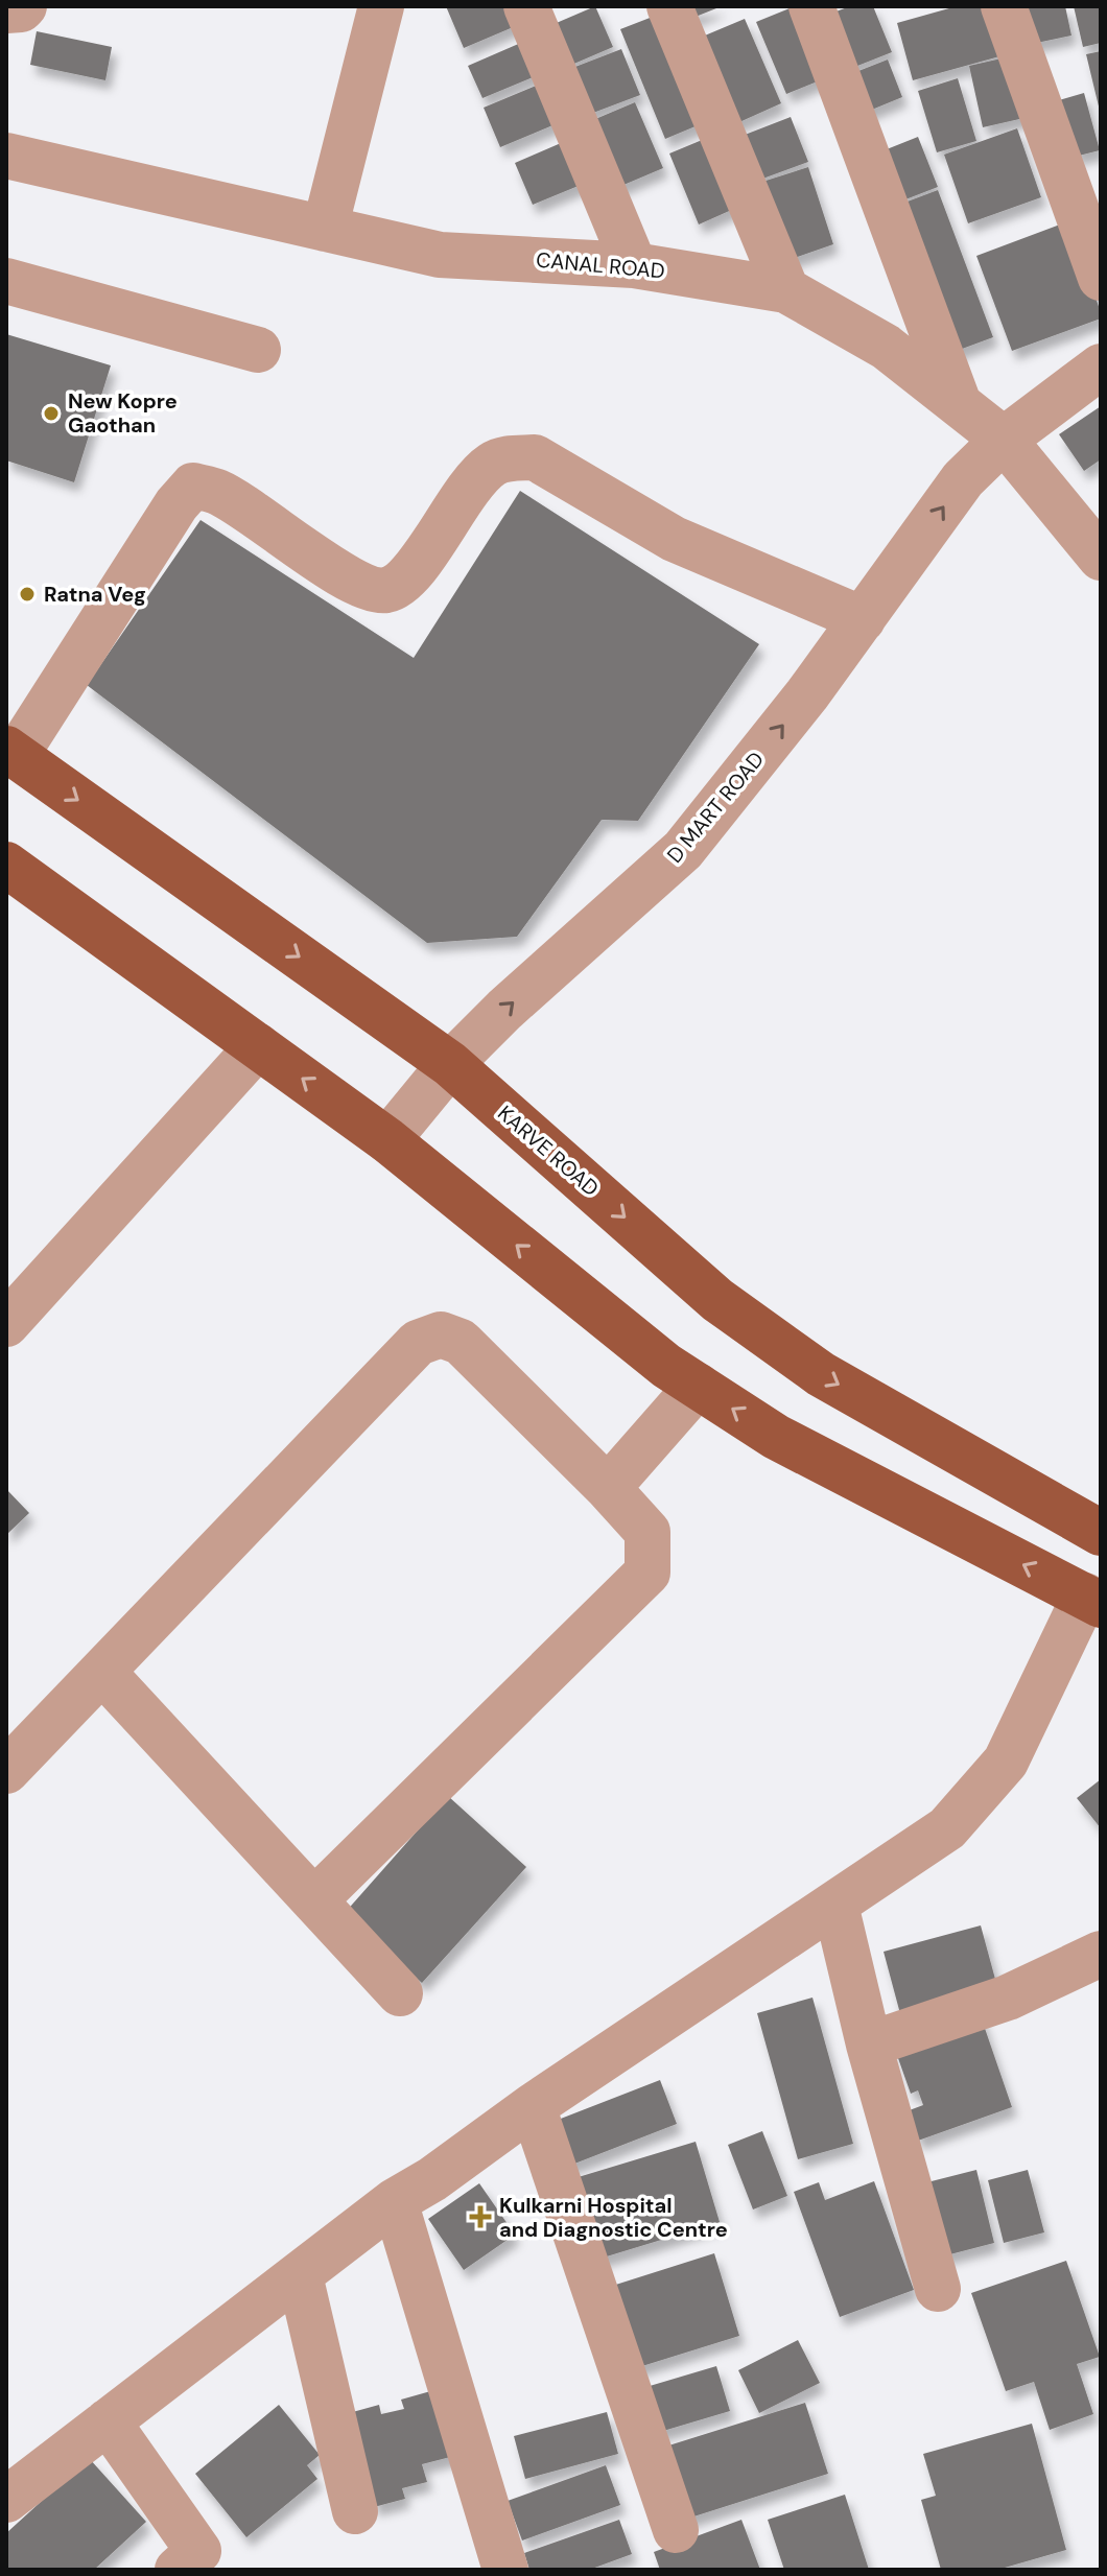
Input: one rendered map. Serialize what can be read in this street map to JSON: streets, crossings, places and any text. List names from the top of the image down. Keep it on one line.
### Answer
{"streets":{"main road":["KARVE ROAD"],"street":["CANAL ROAD","D MART ROAD"]},"crossings":[["CANAL ROAD","D MART ROAD"],["D MART ROAD","KARVE ROAD"]],"one_way":["D MART ROAD"],"places":{"other":["New Kopre Gaothan","Ratna Veg"],"health":["Kulkarni Hospital and Diagnostic Centre"]}}
